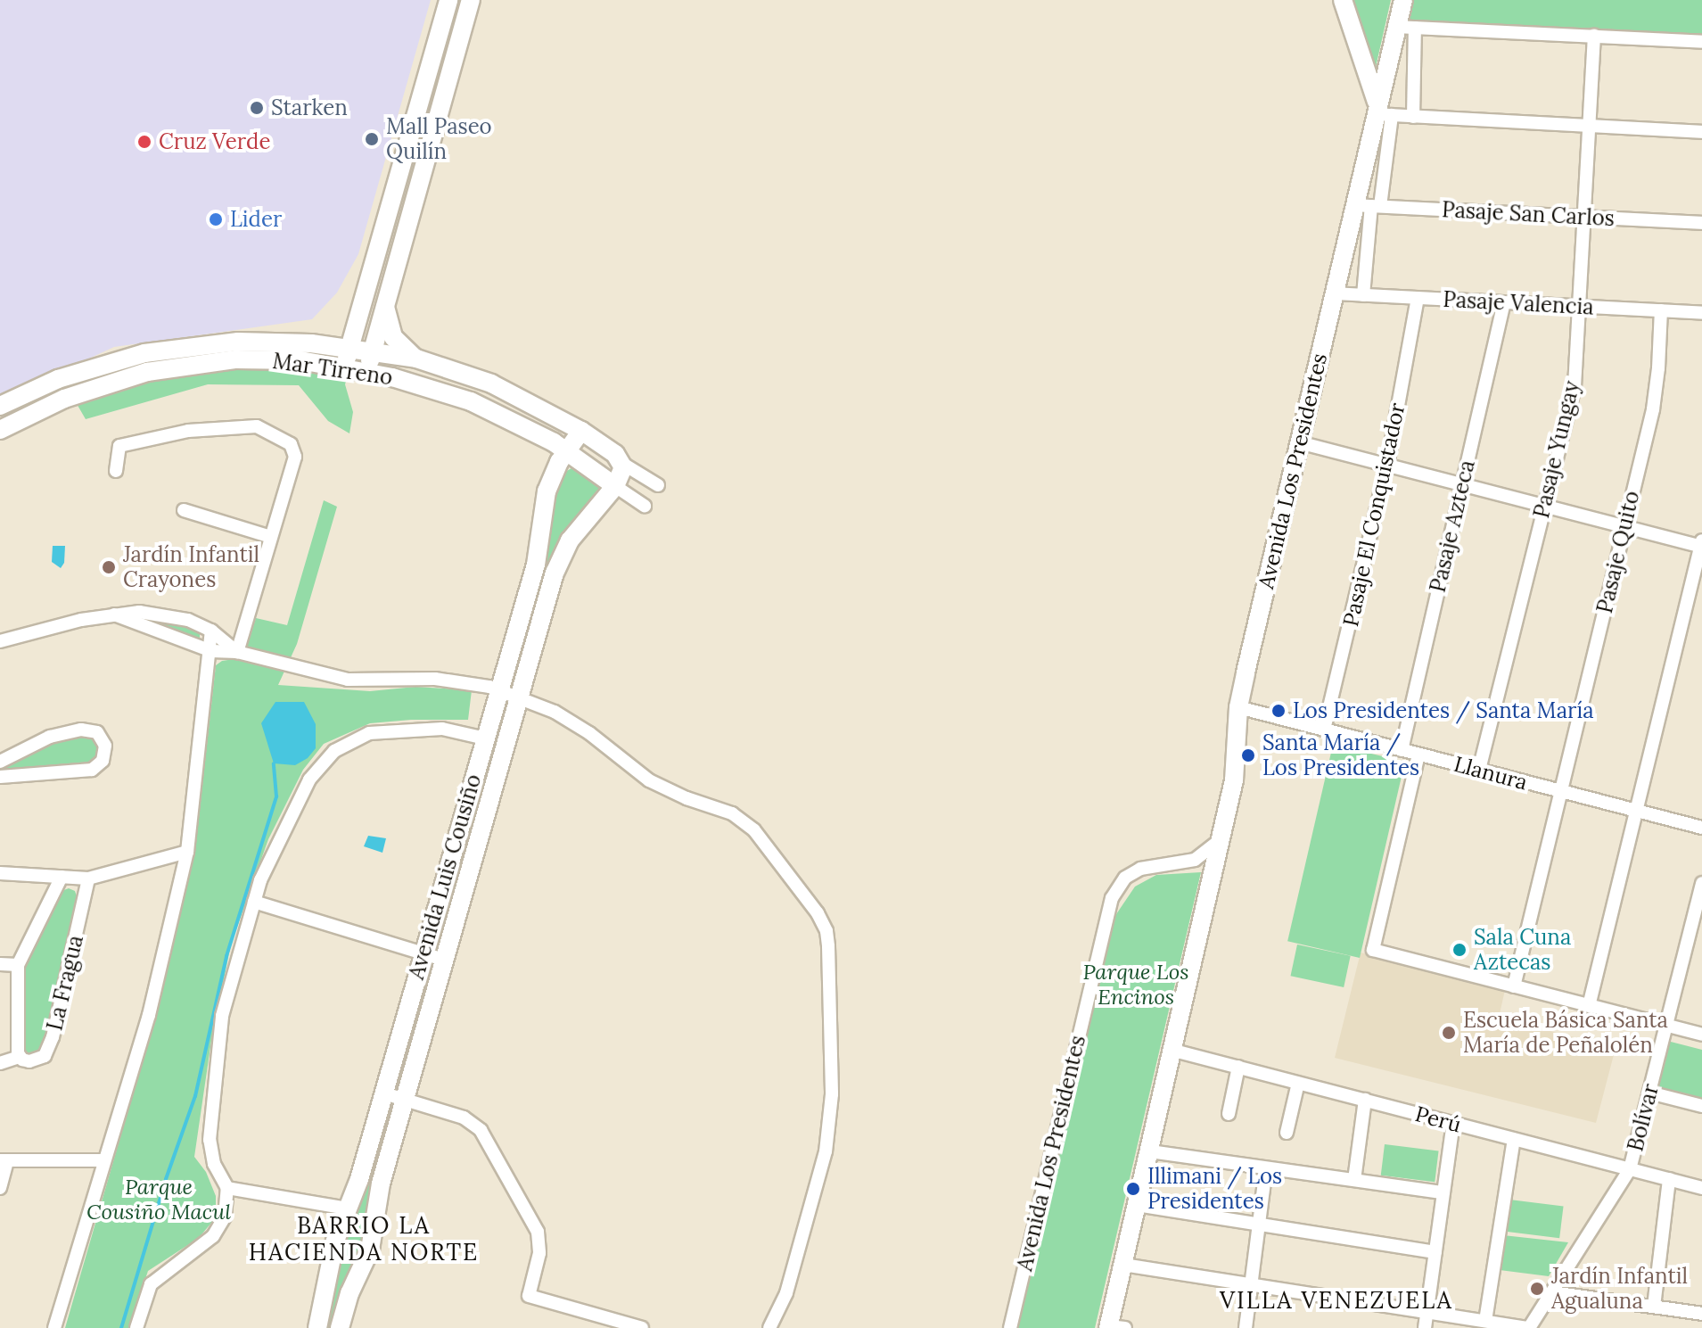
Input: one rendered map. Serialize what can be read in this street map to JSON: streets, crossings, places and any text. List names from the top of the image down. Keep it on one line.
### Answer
{"streets":{"street":["Pasaje San Carlos","Pasaje Valencia","Mar Tirreno","Pasaje Yungay","Avenida Los Presidentes","Pasaje El Conquistador","Pasaje Azteca","Pasaje Quito","Llanura","Avenida Luis Cousiño","La Fragua","Bolívar","Perú"]},"crossings":[["Pasaje San Carlos","Pasaje Yungay"],["Pasaje San Carlos","Avenida Los Presidentes"],["Pasaje Valencia","Pasaje Yungay"],["Pasaje Valencia","Avenida Los Presidentes"],["Pasaje Valencia","Pasaje El Conquistador"],["Pasaje Valencia","Pasaje Azteca"],["Pasaje Valencia","Pasaje Quito"],["Mar Tirreno","Avenida Luis Cousiño"],["Pasaje Yungay","Llanura"],["Avenida Los Presidentes","Llanura"],["Avenida Los Presidentes","Perú"],["Pasaje El Conquistador","Llanura"],["Pasaje Azteca","Llanura"],["Pasaje Quito","Llanura"],["Bolívar","Perú"]],"districts":["BARRIO LA HACIENDA NORTE","VILLA VENEZUELA"],"parks":["Parque Los Encinos","Parque Cousiño Macul"],"places":["Starken","Mall Paseo Quilín","Cruz Verde","Lider","Jardín Infantil Crayones","Los Presidentes / Santa María","Santa María / Los Presidentes","Sala Cuna Aztecas","Escuela Básica Santa María de Peñalolén","Illimani / Los Presidentes","Jardín Infantil Agualuna"]}
